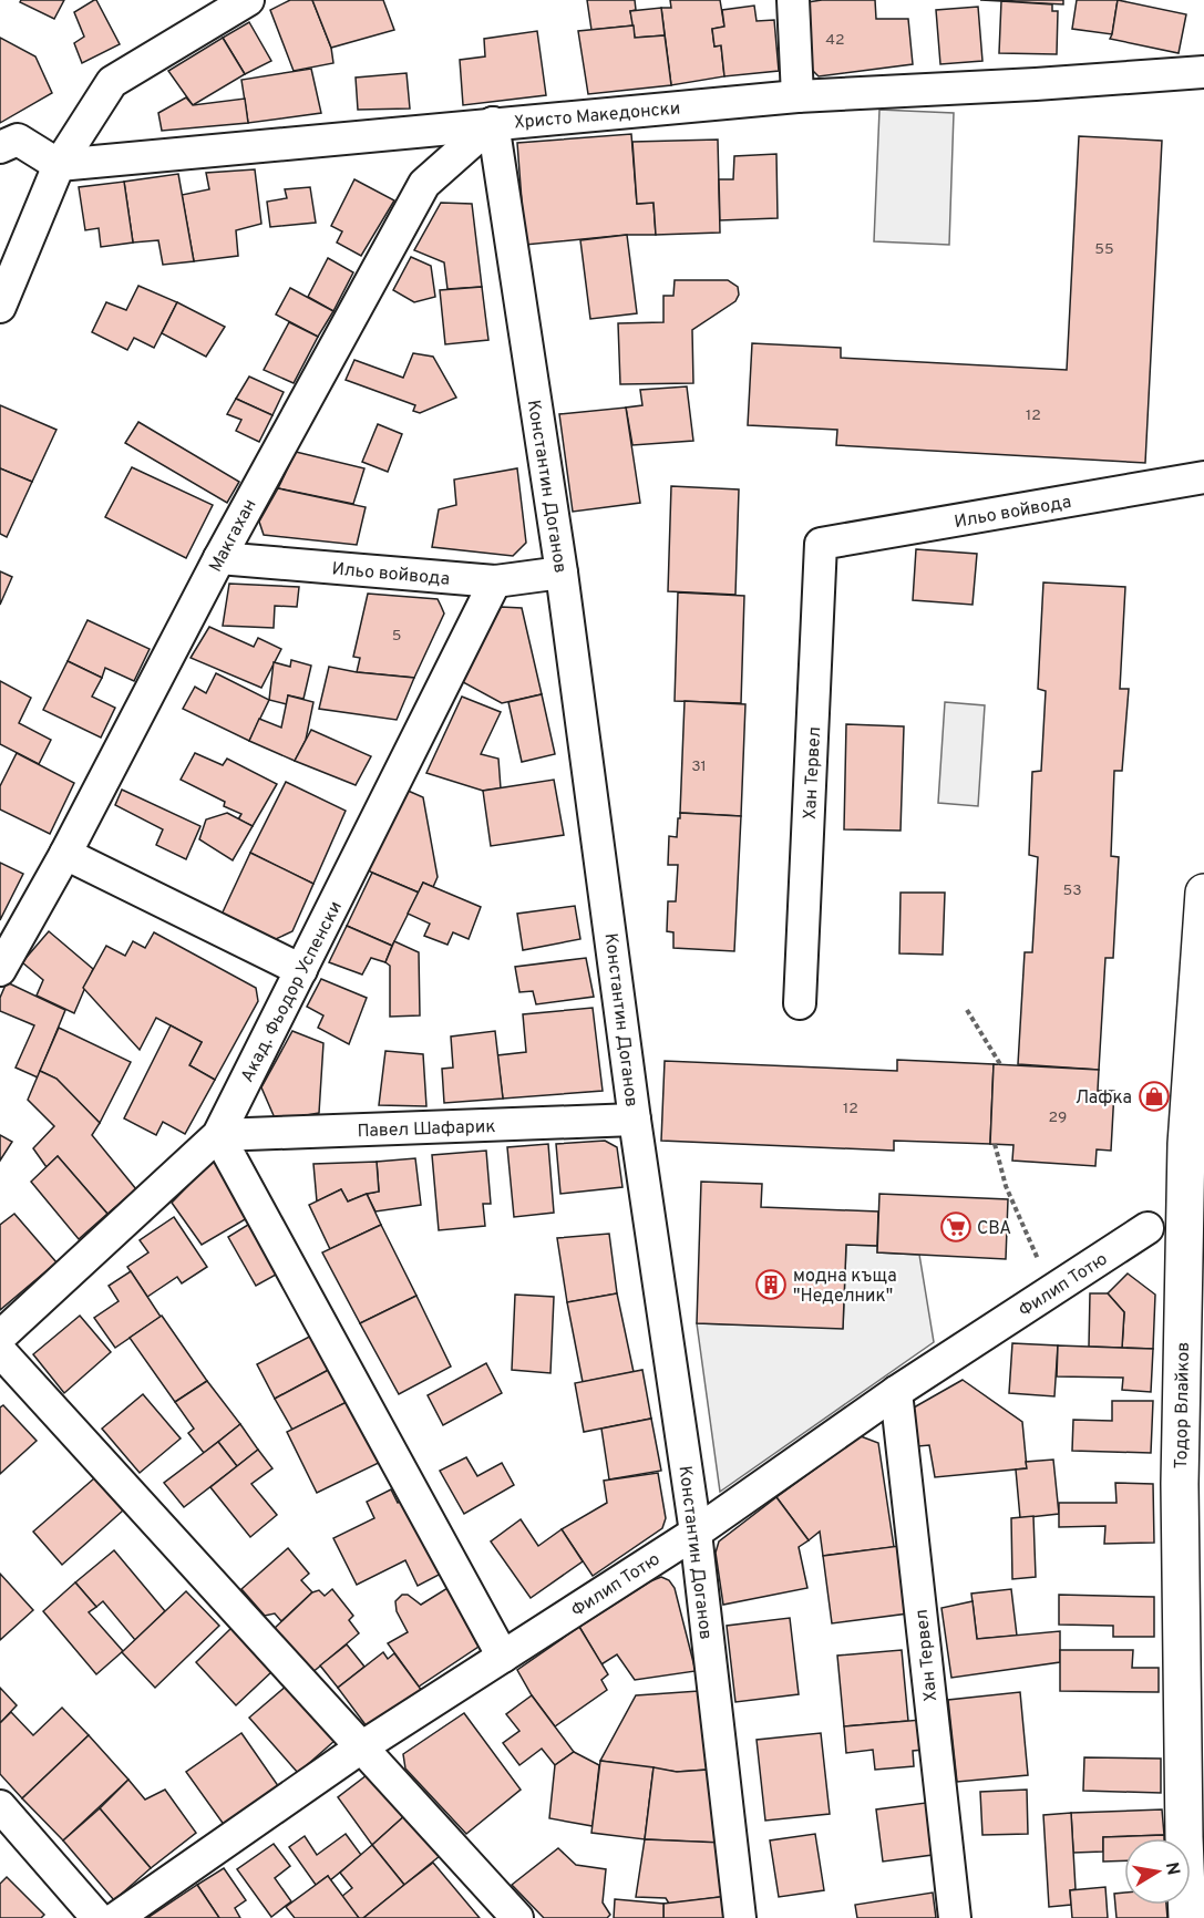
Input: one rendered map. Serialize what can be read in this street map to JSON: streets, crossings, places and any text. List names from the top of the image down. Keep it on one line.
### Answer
{"streets":{"street":["Христо Македонски","Константин Доганов","Ильо войвода","Макгахан","Хан Тервел","Акад. Фьодор Успенски","Павел Шафарик","Филип Тотю","Тодор Влайков"]},"crossings":[["Христо Македонски","Константин Доганов"],["Христо Македонски","Макгахан"],["Константин Доганов","Ильо войвода"],["Константин Доганов","Макгахан"],["Константин Доганов","Павел Шафарик"],["Константин Доганов","Филип Тотю"],["Ильо войвода","Макгахан"],["Ильо войвода","Хан Тервел"],["Ильо войвода","Акад. Фьодор Успенски"],["Хан Тервел","Филип Тотю"],["Акад. Фьодор Успенски","Павел Шафарик"]],"places":{"shop":["Лафка"],"supermarket":["CBA"],"building":["модна къща \"Неделник\""]},"house_numbers":["42","55","12","5","31","53","12","29"],"north":"right"}
